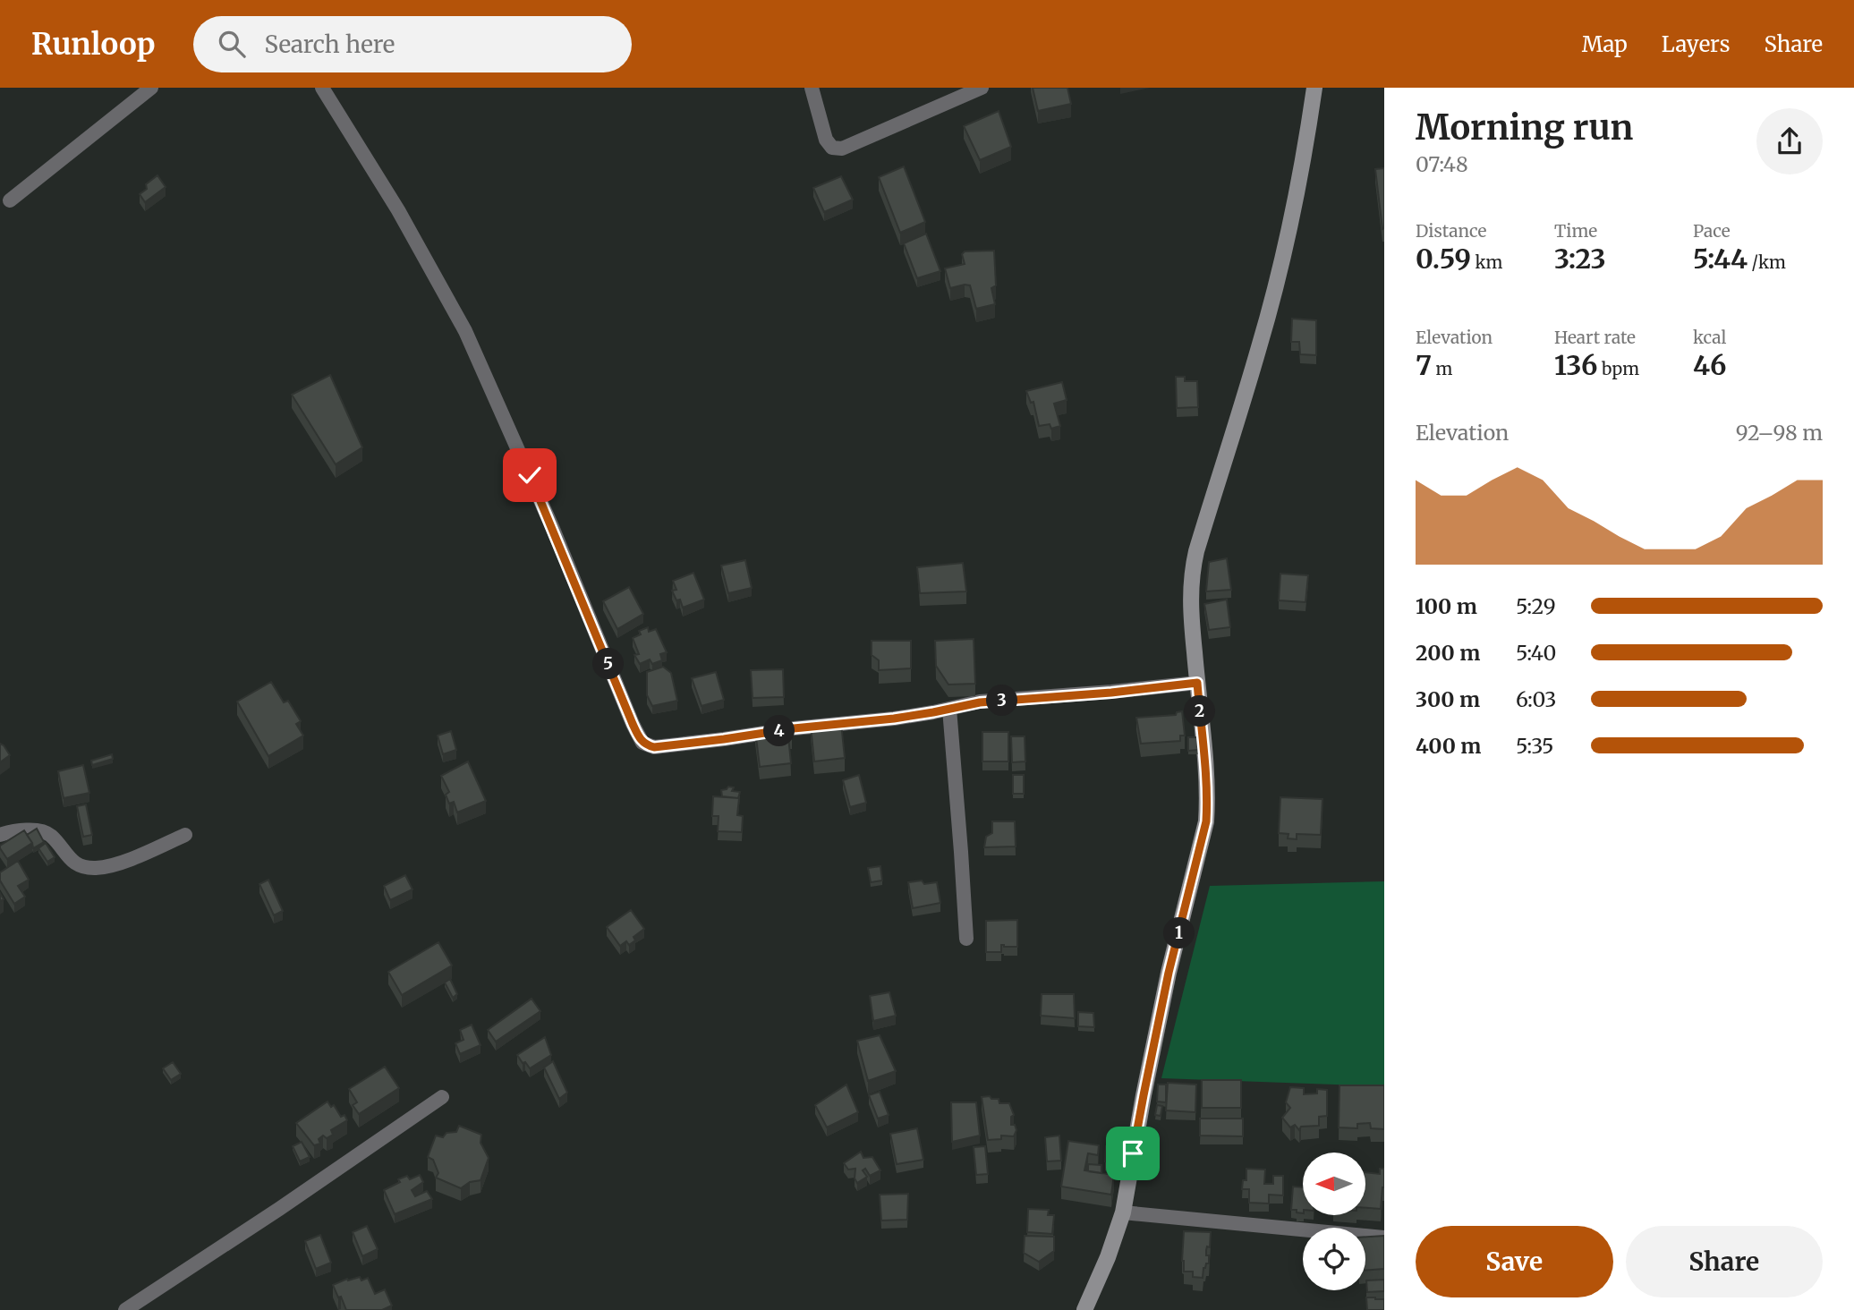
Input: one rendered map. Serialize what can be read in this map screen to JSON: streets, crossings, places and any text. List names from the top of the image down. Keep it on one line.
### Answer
{"north":"left","page":{"header":"Runloop","search":"Search here","nav":["Map","Layers","Share"],"heading":["Morning run","07:48"],"stats":[["Distance","0.59 km"],["Time","3:23"],["Pace","5:44 /km"],["Elevation","7 m"],["Heart rate","136 bpm"],["kcal","46"]],"chart":["Elevation","92–98 m"],"list":[{"name":"100 m","note":"5:29"},{"name":"200 m","note":"5:40"},{"name":"300 m","note":"6:03"},{"name":"400 m","note":"5:35"}],"pins":["5","3","2","4","1"],"buttons":["Save","Share"]}}
